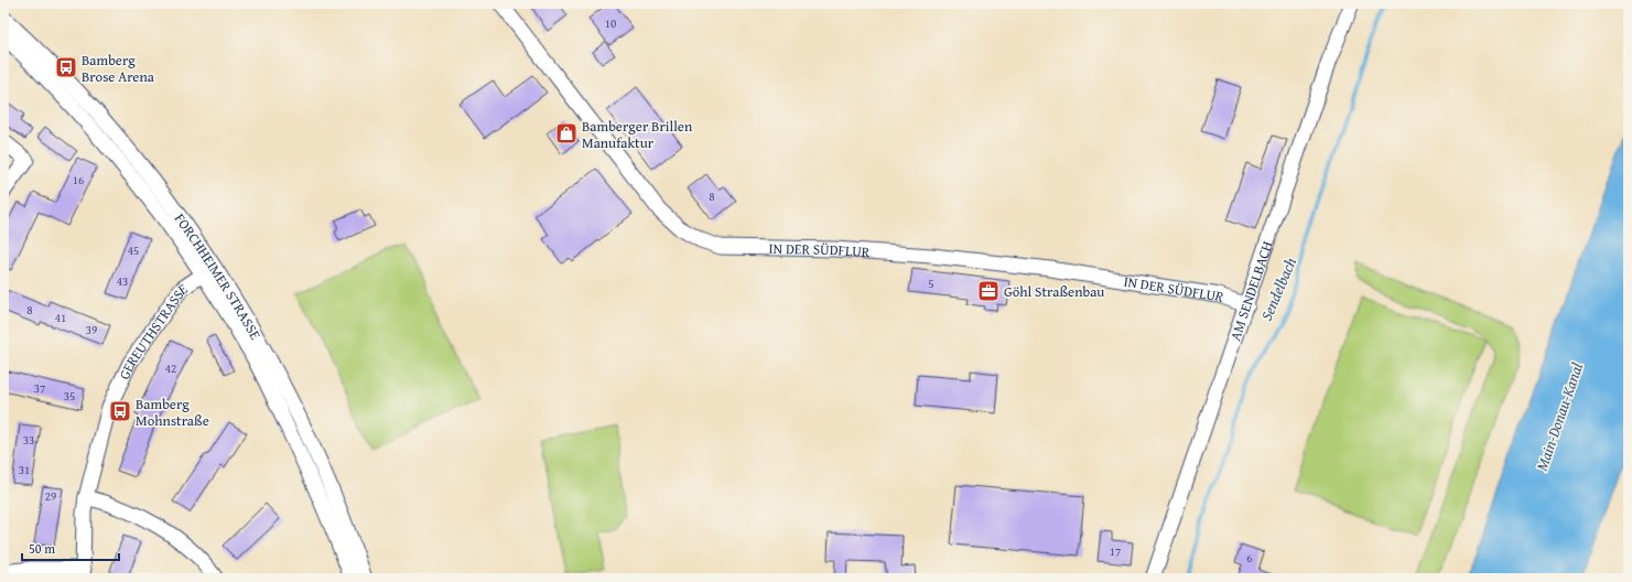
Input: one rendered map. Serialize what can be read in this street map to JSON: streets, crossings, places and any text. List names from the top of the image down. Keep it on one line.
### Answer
{"streets":{"street":["IN DER SÜDFLUR","FORCHHEIMER STRASSE","AM SENDELBACH","GEREUTHSTRASSE"]},"crossings":[["IN DER SÜDFLUR","AM SENDELBACH"],["FORCHHEIMER STRASSE","GEREUTHSTRASSE"]],"water":["Sendelbach","Main-Donau-Kanal"],"places":{"bus stop":["Bamberg Brose Arena","Bamberg Mohnstraße"],"shop":["Bamberger Brillen Manufaktur"],"office":["Göhl Straßenbau"]},"house_numbers":["10","16","8","45","43","5","8","41","39","42","37","35","33","31","29","17","6"],"scale_bar":"50 m"}
